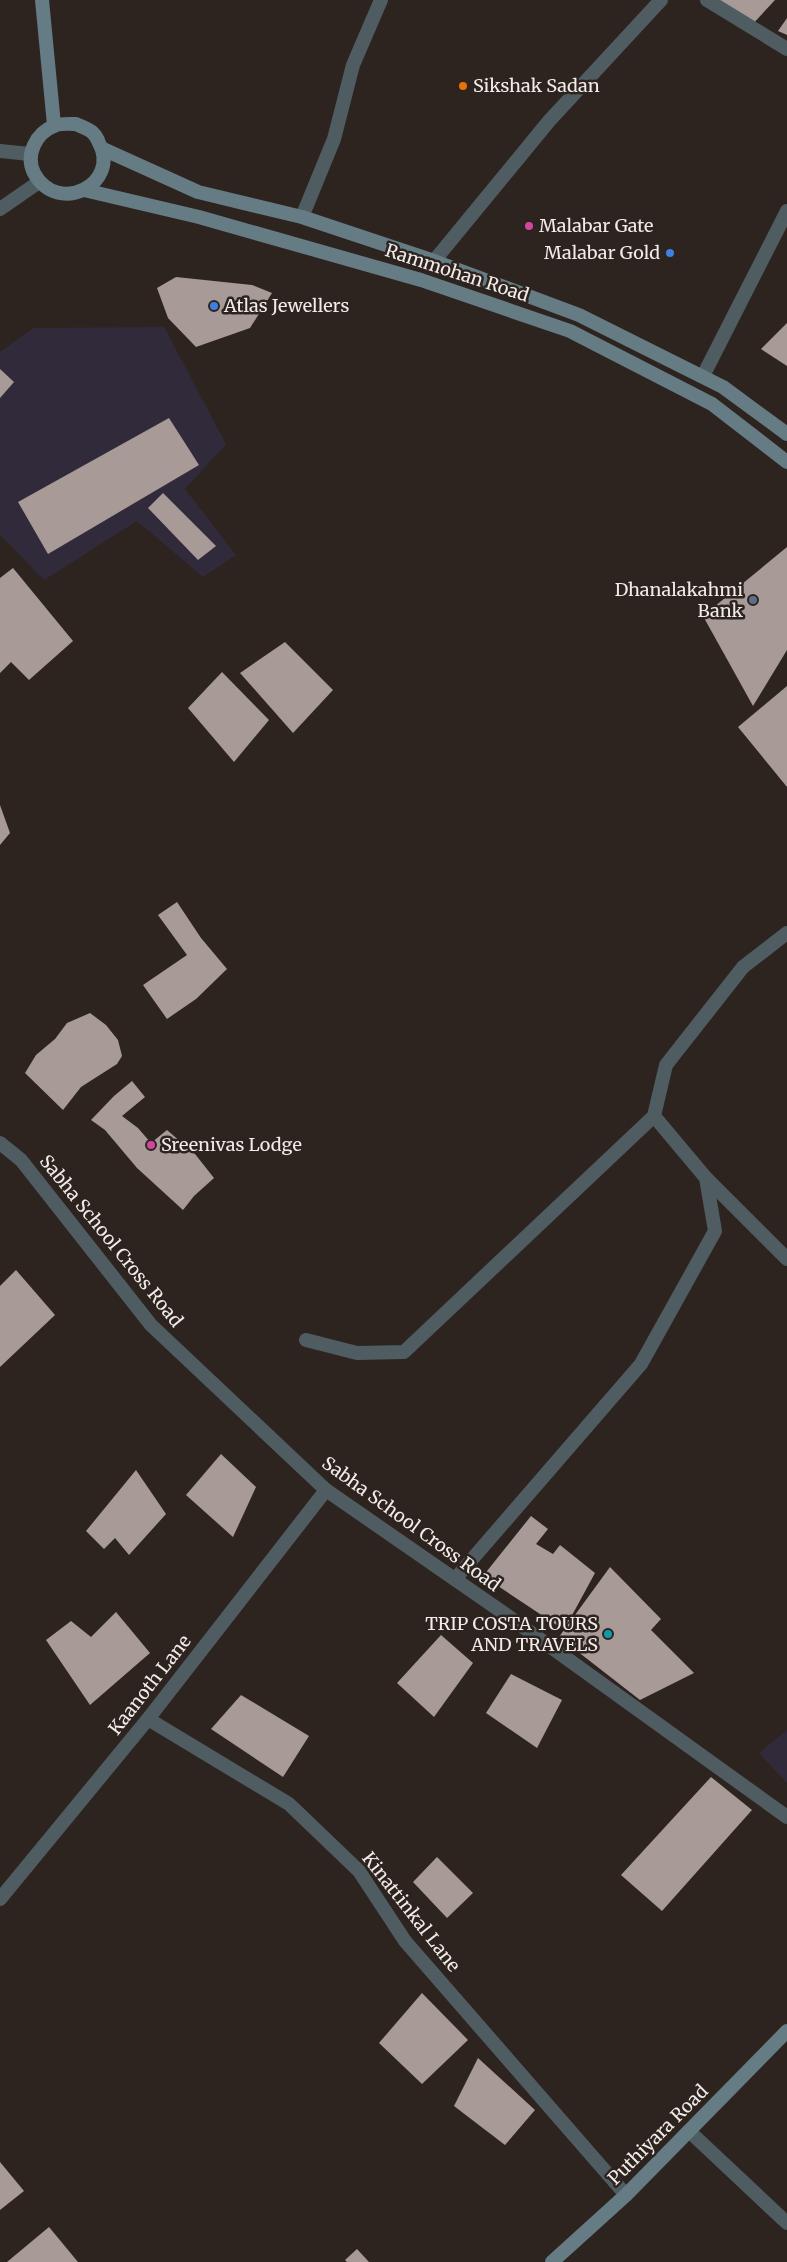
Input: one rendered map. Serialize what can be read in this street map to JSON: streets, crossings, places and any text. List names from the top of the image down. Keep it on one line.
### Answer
{"streets":{"main road":["Rammohan Road","Puthiyara Road"],"street":["Sabha School Cross Road","Kaanoth Lane","Kinattinkal Lane"]},"crossings":[["Sabha School Cross Road","Kaanoth Lane"],["Kaanoth Lane","Kinattinkal Lane"],["Kinattinkal Lane","Puthiyara Road"]],"places":["Sikshak Sadan","Malabar Gate","Malabar Gold","Atlas Jewellers","Dhanalakahmi Bank","Sreenivas Lodge","TRIP COSTA TOURS AND TRAVELS"]}
